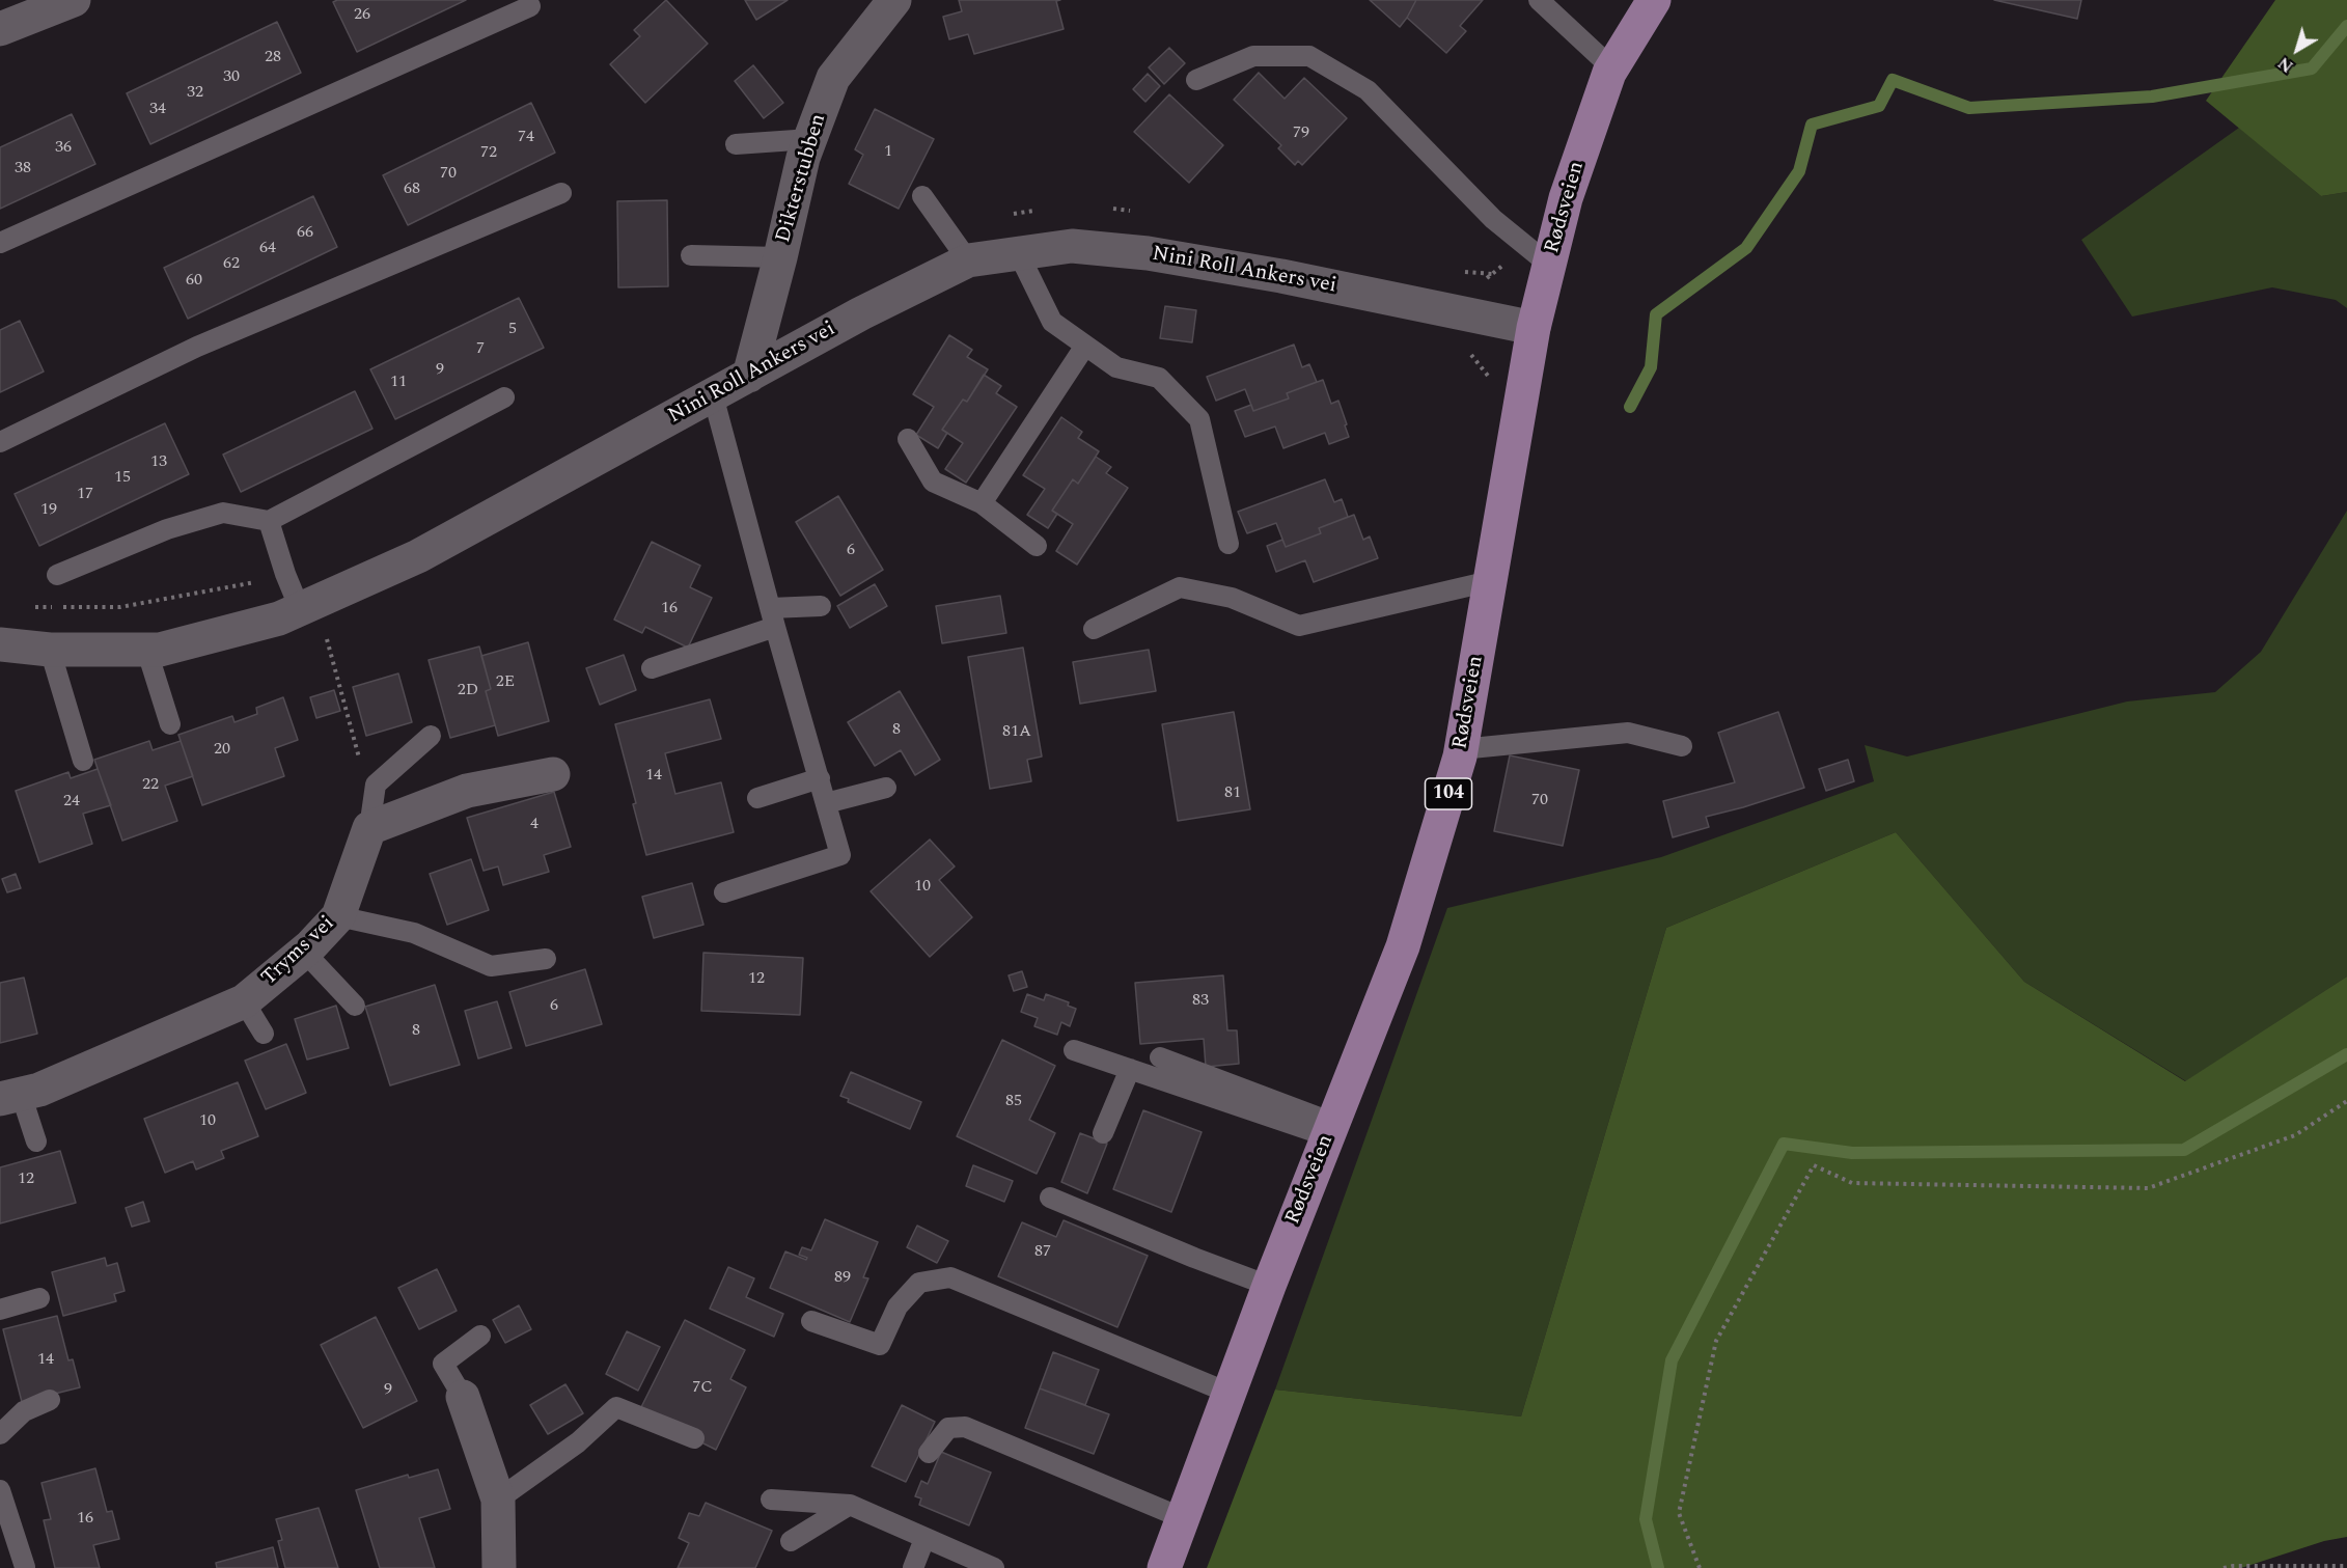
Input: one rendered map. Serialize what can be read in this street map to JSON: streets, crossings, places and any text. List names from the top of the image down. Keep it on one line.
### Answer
{"streets":{"main road":["Rødsveien","104"],"street":["Dikterstubben","Nini Roll Ankers vei","Tryms vei"]},"crossings":[["Dikterstubben","Nini Roll Ankers vei"],["Rødsveien","Nini Roll Ankers vei"]],"house_numbers":["26","28","30","32","34","79","74","36","1","72","38","70","68","66","64","62","60","5","7","9","11","13","15","17","19","6","16","2E","2D","8","81A","20","14","22","81","70","24","4","10","12","83","6","8","85","10","12","87","89","14","7C","9","16"],"north":"bottom left"}
